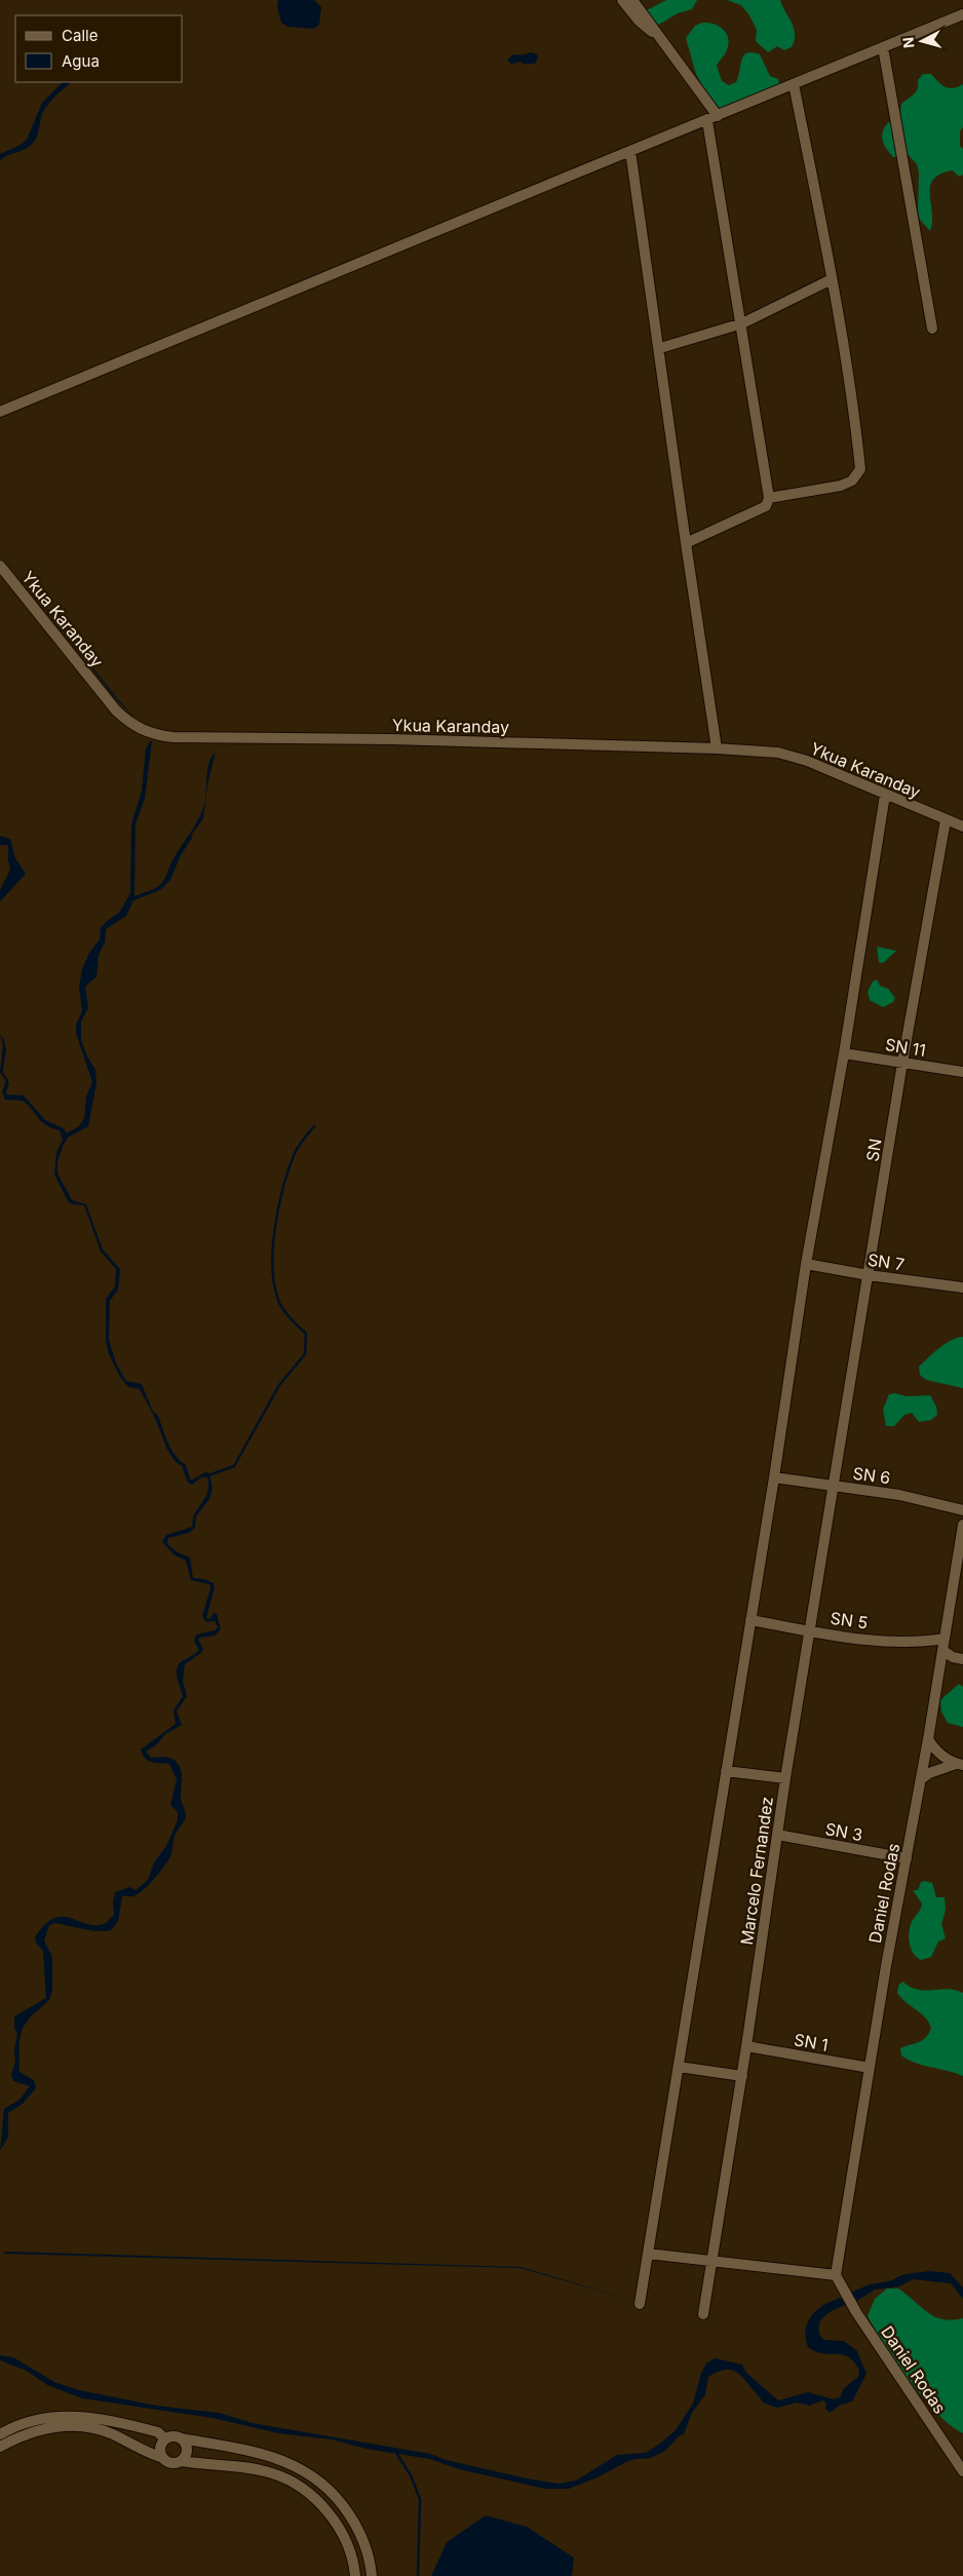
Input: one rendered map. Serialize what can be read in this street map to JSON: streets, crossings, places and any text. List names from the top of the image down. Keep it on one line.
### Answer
{"streets":{"street":["Ykua Karanday","SN 11","SN","SN 7","SN 6","SN 5","SN 3","Marcelo Fernandez","Daniel Rodas","SN 1"]},"crossings":[["Ykua Karanday","SN"],["SN 11","SN"],["SN","SN 7"],["SN","SN 6"],["SN","Marcelo Fernandez"],["SN 6","Marcelo Fernandez"],["SN 5","Marcelo Fernandez"],["SN 5","Daniel Rodas"],["SN 3","Marcelo Fernandez"],["SN 3","Daniel Rodas"],["Marcelo Fernandez","SN 1"],["Daniel Rodas","SN 1"]],"legend":["Calle","Agua"],"north":"left"}
